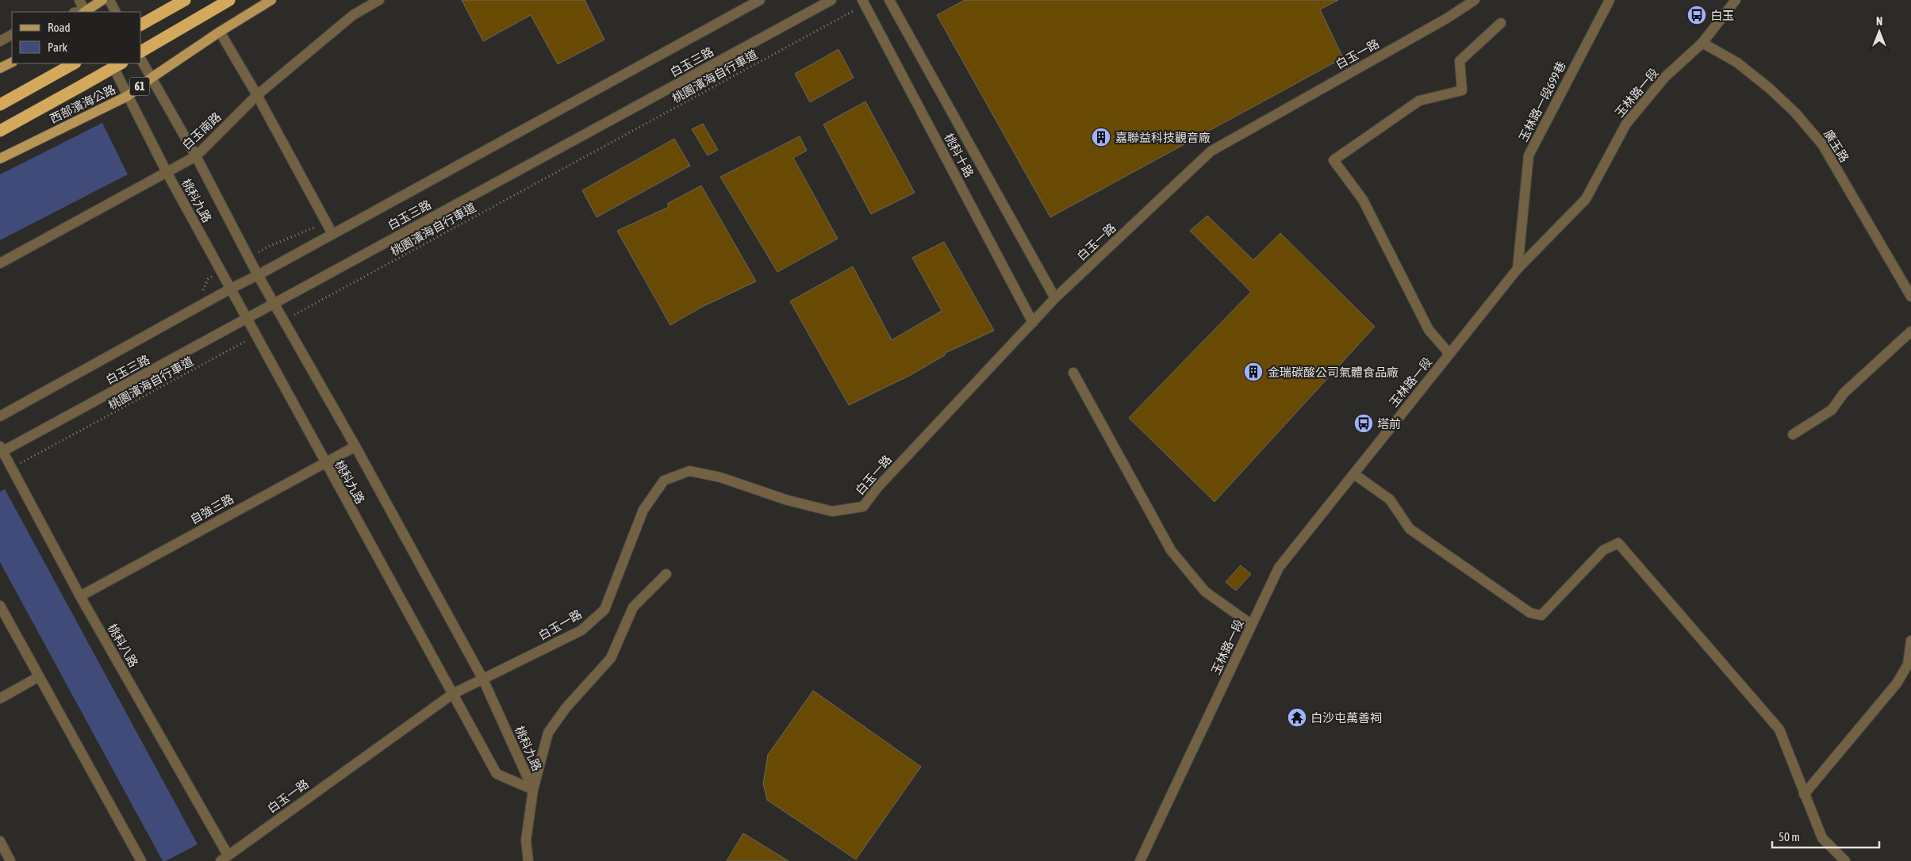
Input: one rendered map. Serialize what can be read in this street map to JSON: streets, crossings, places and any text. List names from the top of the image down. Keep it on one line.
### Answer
{"streets":{"highway":["61"],"main road":["西部濱海公路"],"street":["白玉一路","白玉三路","玉林路一段","玉林路一段699巷","白玉南路","廣玉路","桃科十路","桃科九路","自強三路","桃科八路"],"path":["桃園濱海自行車道"]},"crossings":[["白玉一路","桃科十路"],["白玉一路","桃科九路"],["白玉一路","桃科八路"],["白玉三路","桃科九路"],["白玉三路","桃科八路"],["桃園濱海自行車道","桃科十路"],["桃園濱海自行車道","桃科九路"],["桃園濱海自行車道","桃科八路"],["玉林路一段","玉林路一段699巷"],["玉林路一段","廣玉路"],["西部濱海公路","桃科九路"],["白玉南路","桃科九路"],["桃科九路","自強三路"],["自強三路","桃科八路"]],"places":{"bus stop":["白玉","塔前"],"building":["嘉聯益科技觀音廠","金瑞碳酸公司氣體食品廠"],"temple":["白沙屯萬善祠"]},"legend":["Road","Park"],"scale_bar":"50 m","north":"top"}
